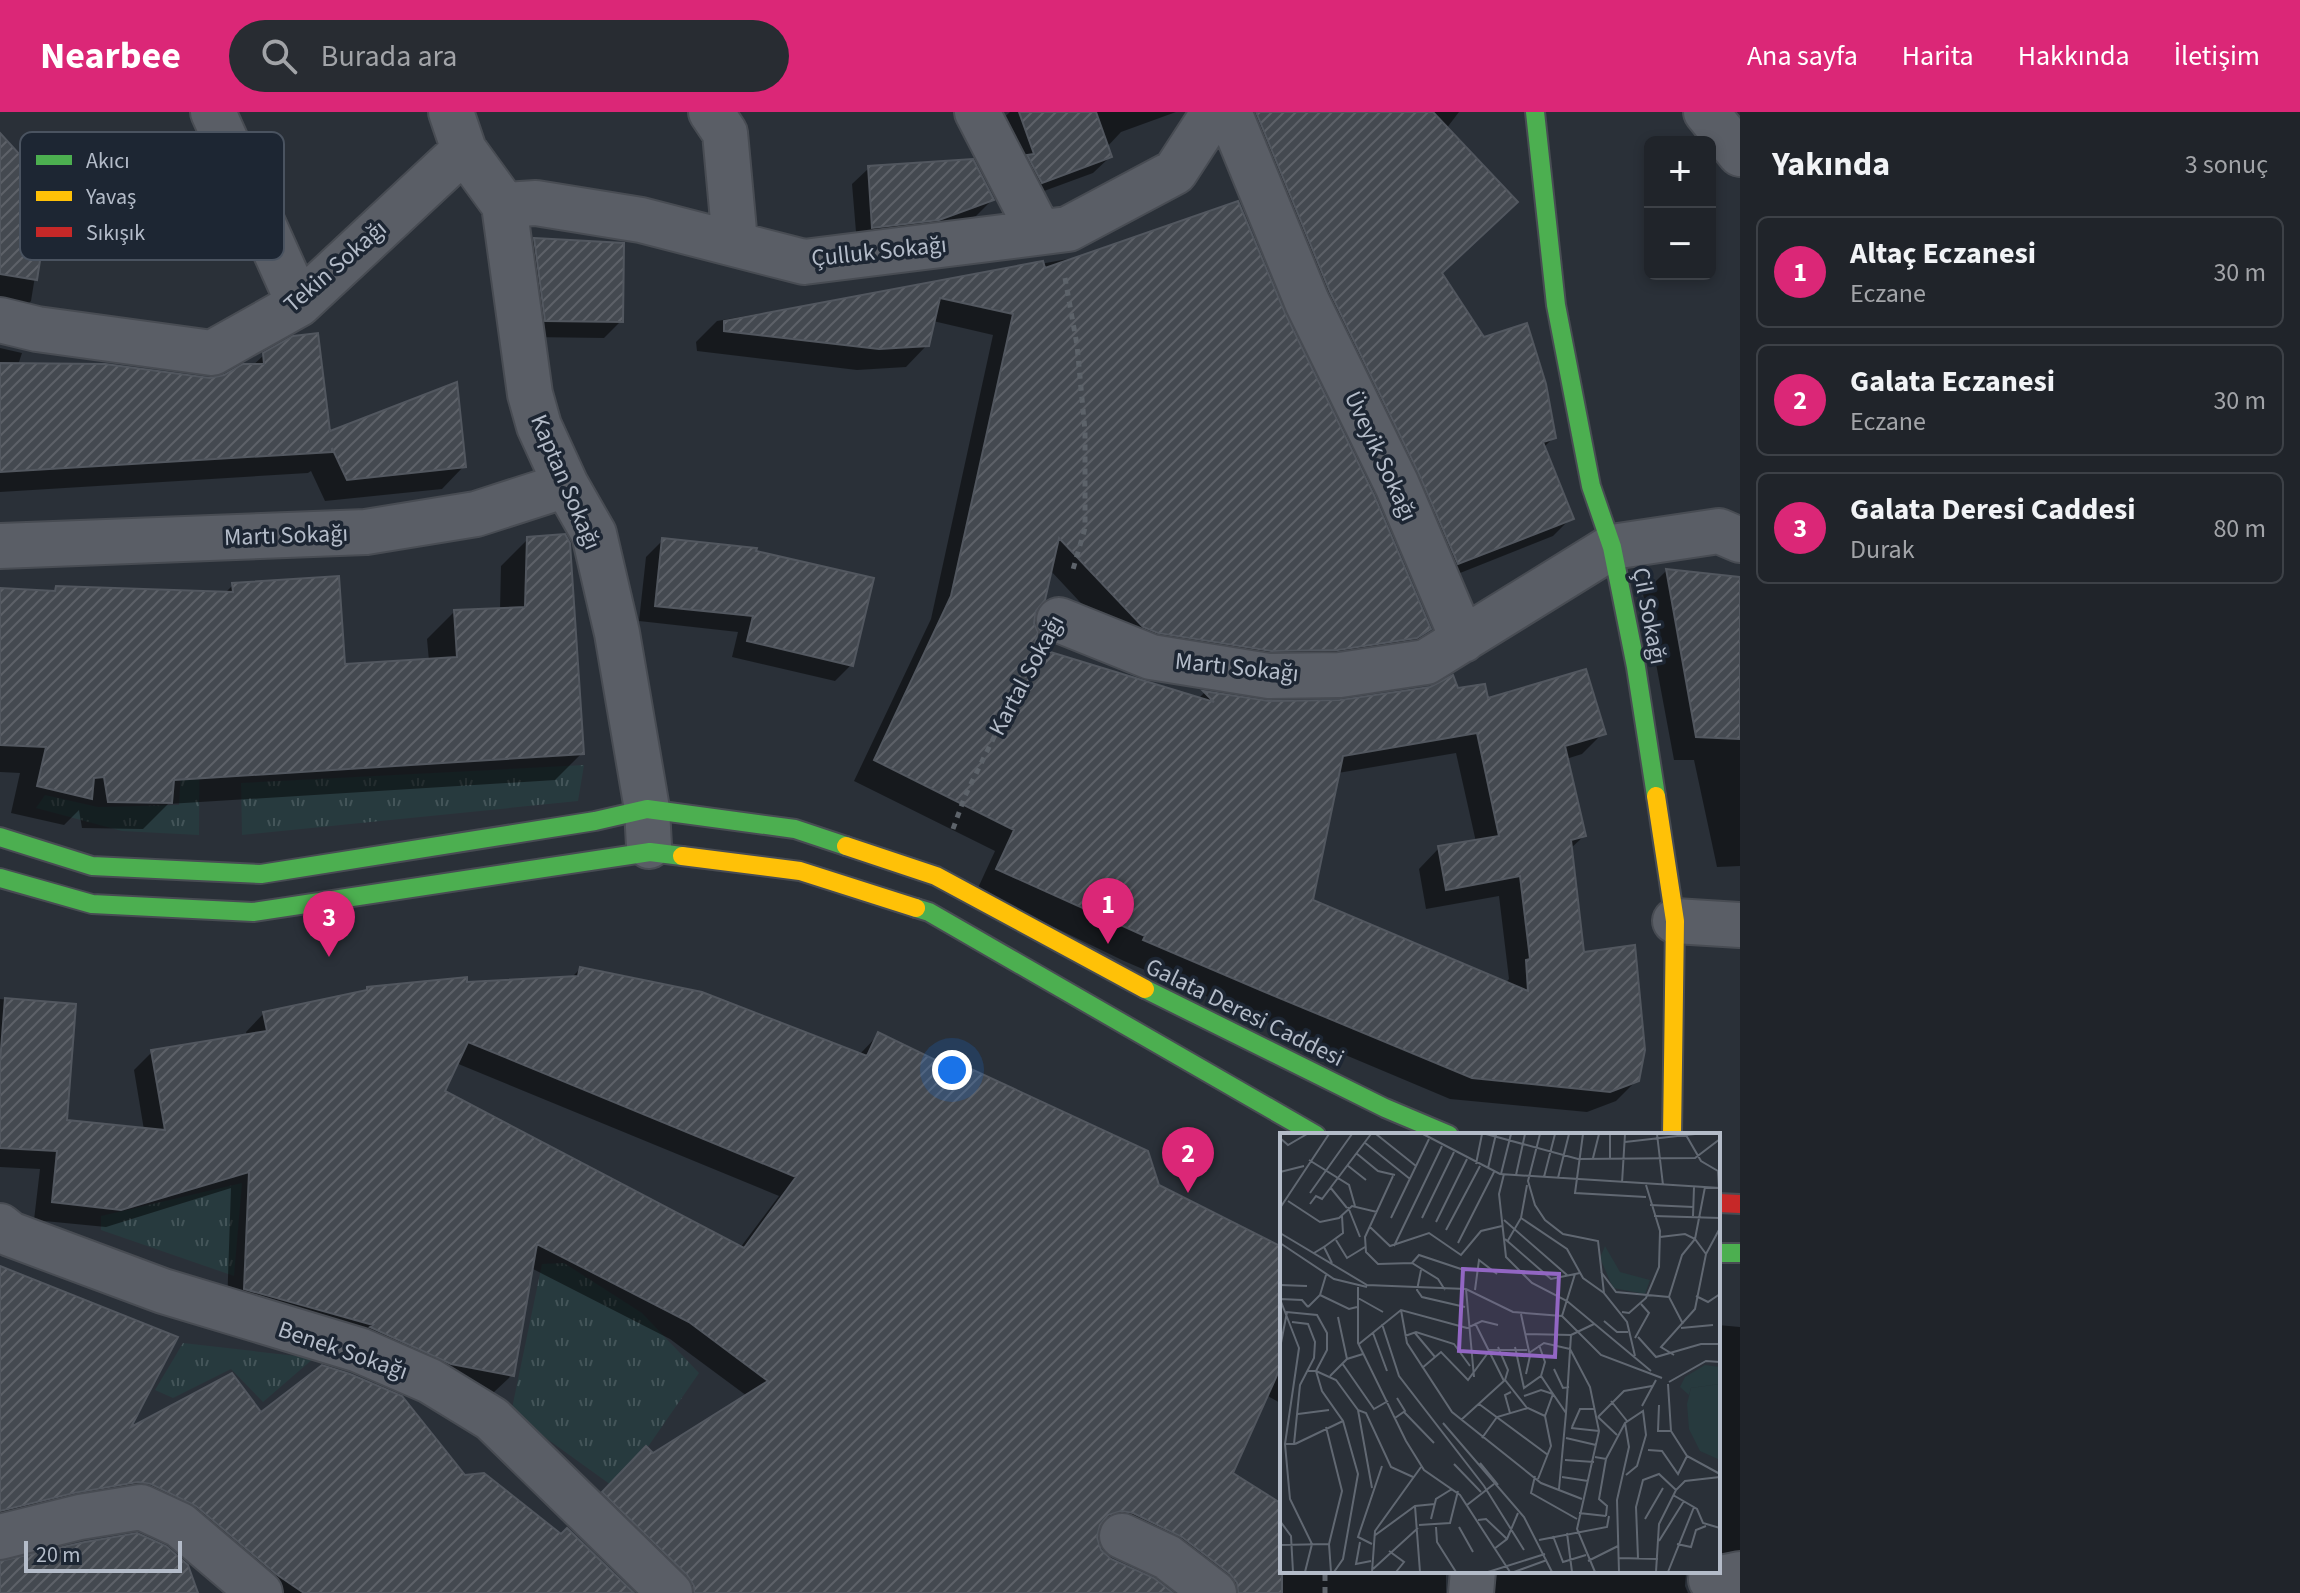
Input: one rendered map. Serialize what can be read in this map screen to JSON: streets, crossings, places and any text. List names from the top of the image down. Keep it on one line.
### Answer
{"streets":{"main road":["Çil Sokağı","Galata Deresi Caddesi"],"street":["Çulluk Sokağı","Tekin Sokağı","Üveyik Sokağı","Kaptan Sokağı","Martı Sokağı","Benek Sokağı"],"path":["Kartal Sokağı"]},"crossings":[["Çulluk Sokağı","Kaptan Sokağı"],["Çulluk Sokağı","Kartal Sokağı"],["Üveyik Sokağı","Martı Sokağı"],["Kaptan Sokağı","Martı Sokağı"],["Kaptan Sokağı","Galata Deresi Caddesi"],["Martı Sokağı","Kartal Sokağı"],["Kartal Sokağı","Galata Deresi Caddesi"]],"legend":["Akıcı","Yavaş","Sıkışık"],"scale_bar":"20 m","page":{"header":"Nearbee","search":"Burada ara","nav":["Ana sayfa","Harita","Hakkında","İletişim"],"heading":["Yakında","3 sonuç"],"map_buttons":["+","−"],"list":[{"mark":"1","name":"Altaç Eczanesi","note":"Eczane","value":"30 m"},{"mark":"2","name":"Galata Eczanesi","note":"Eczane","value":"30 m"},{"mark":"3","name":"Galata Deresi Caddesi","note":"Durak","value":"80 m"}],"pins":["1","3","2"],"scale":"20 m"}}
